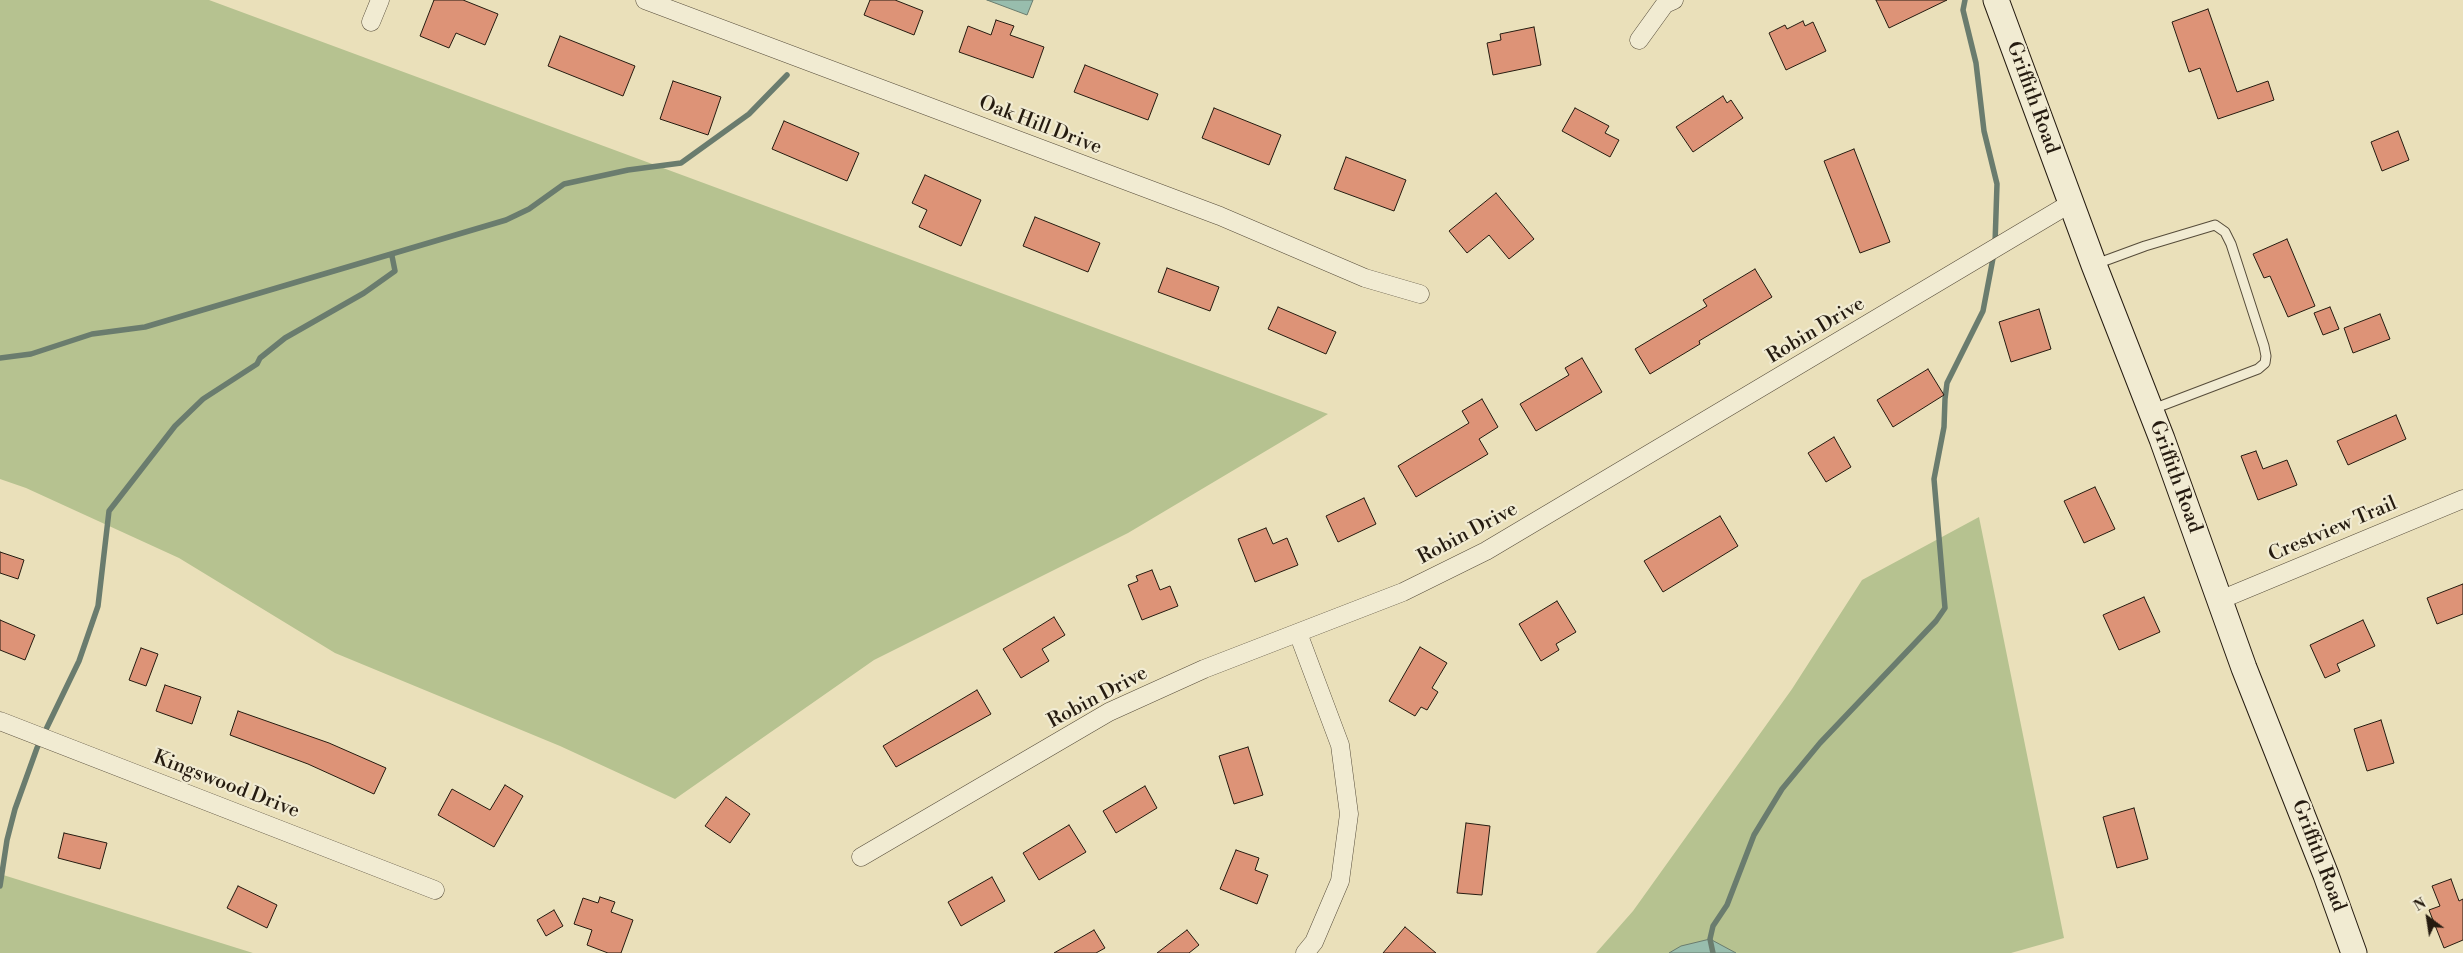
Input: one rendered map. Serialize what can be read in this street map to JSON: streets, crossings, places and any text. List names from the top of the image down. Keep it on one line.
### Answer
{"streets":{"street":["Griffith Road","Oak Hill Drive","Robin Drive","Crestview Trail","Kingswood Drive"]},"crossings":[["Griffith Road","Robin Drive"],["Griffith Road","Crestview Trail"]],"north":"top left"}
